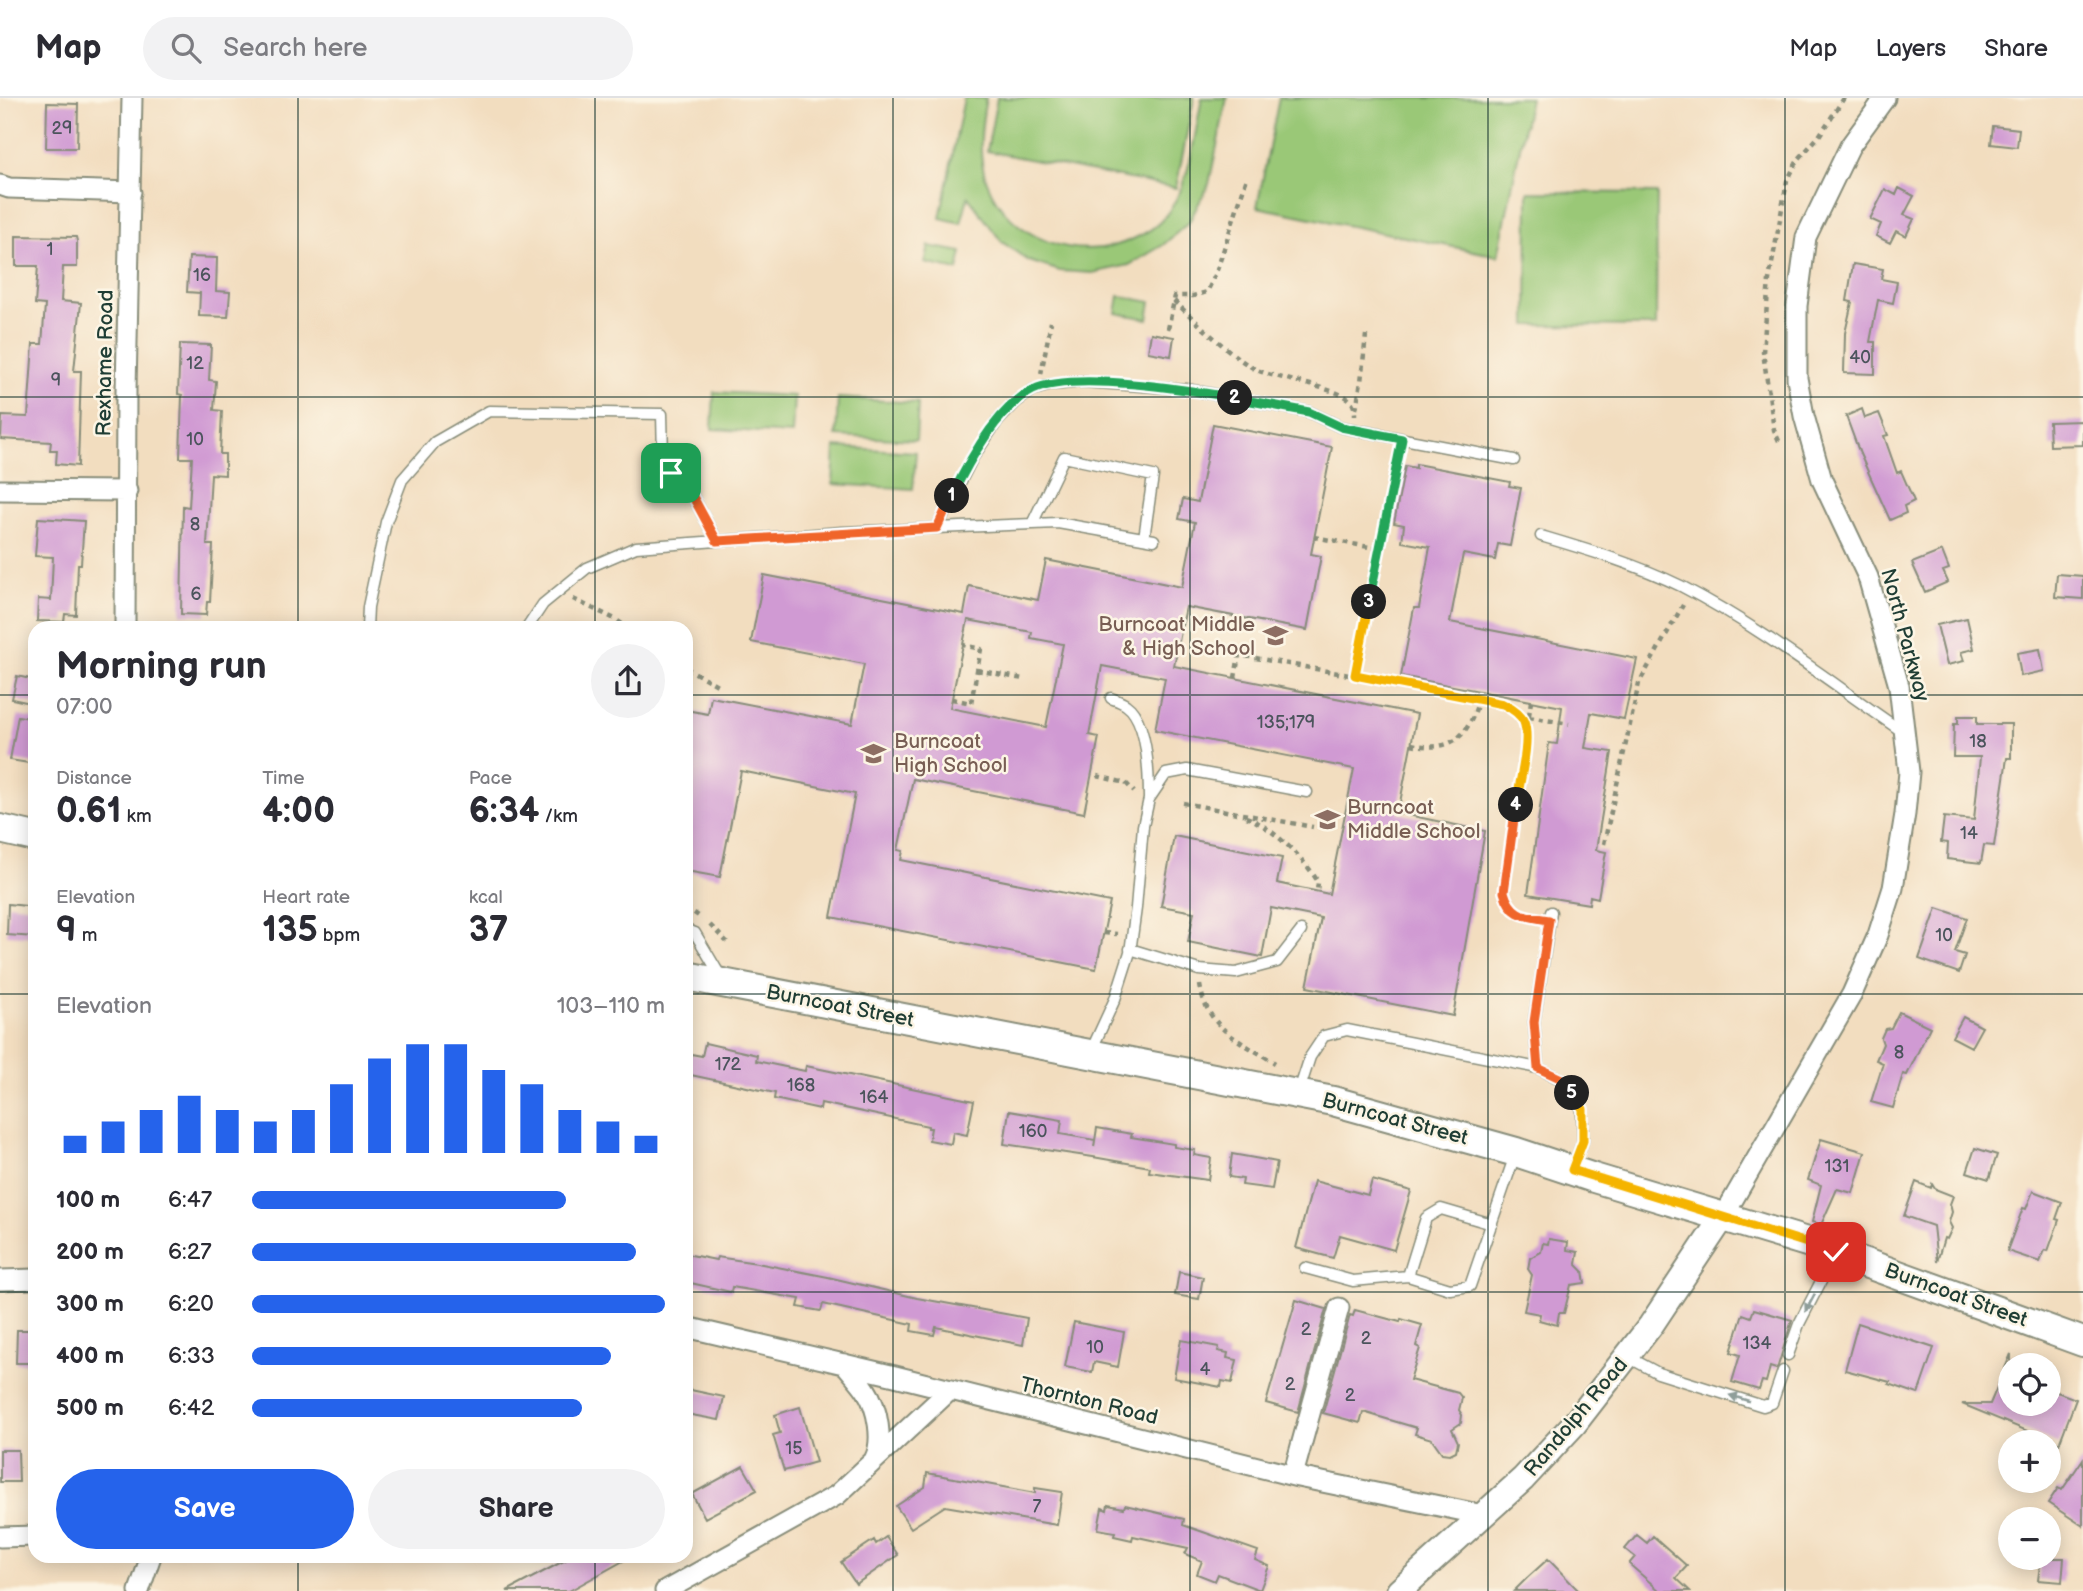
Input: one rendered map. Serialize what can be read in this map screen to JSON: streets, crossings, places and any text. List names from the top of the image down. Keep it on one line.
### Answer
{"streets":{"main road":["Burncoat Street"],"street":["Rexhame Road","North Parkway","Thornton Road","Randolph Road"]},"crossings":[["North Parkway","Burncoat Street"],["North Parkway","Randolph Road"],["Burncoat Street","Randolph Road"],["Thornton Road","Randolph Road"]],"places":{"school or university":["Burncoat Middle & High School","Burncoat High School","Burncoat Middle School"]},"house_numbers":["29","1","16","40","12","9","10","8","6","135;179","18","14","10","8","172","168","164","160","131","2","2","134","10","4","2","2","15","7"],"page":{"header":"Map","search":"Search here","nav":["Map","Layers","Share"],"pins":["2","1","3","4","5"],"heading":["Morning run","07:00"],"stats":[["Distance","0.61 km"],["Time","4:00"],["Pace","6:34 /km"],["Elevation","9 m"],["Heart rate","135 bpm"],["kcal","37"]],"chart":["Elevation","103–110 m"],"list":[{"name":"100 m","note":"6:47"},{"name":"200 m","note":"6:27"},{"name":"300 m","note":"6:20"},{"name":"400 m","note":"6:33"},{"name":"500 m","note":"6:42"}],"map_buttons":["+","−"],"buttons":["Save","Share"]}}
